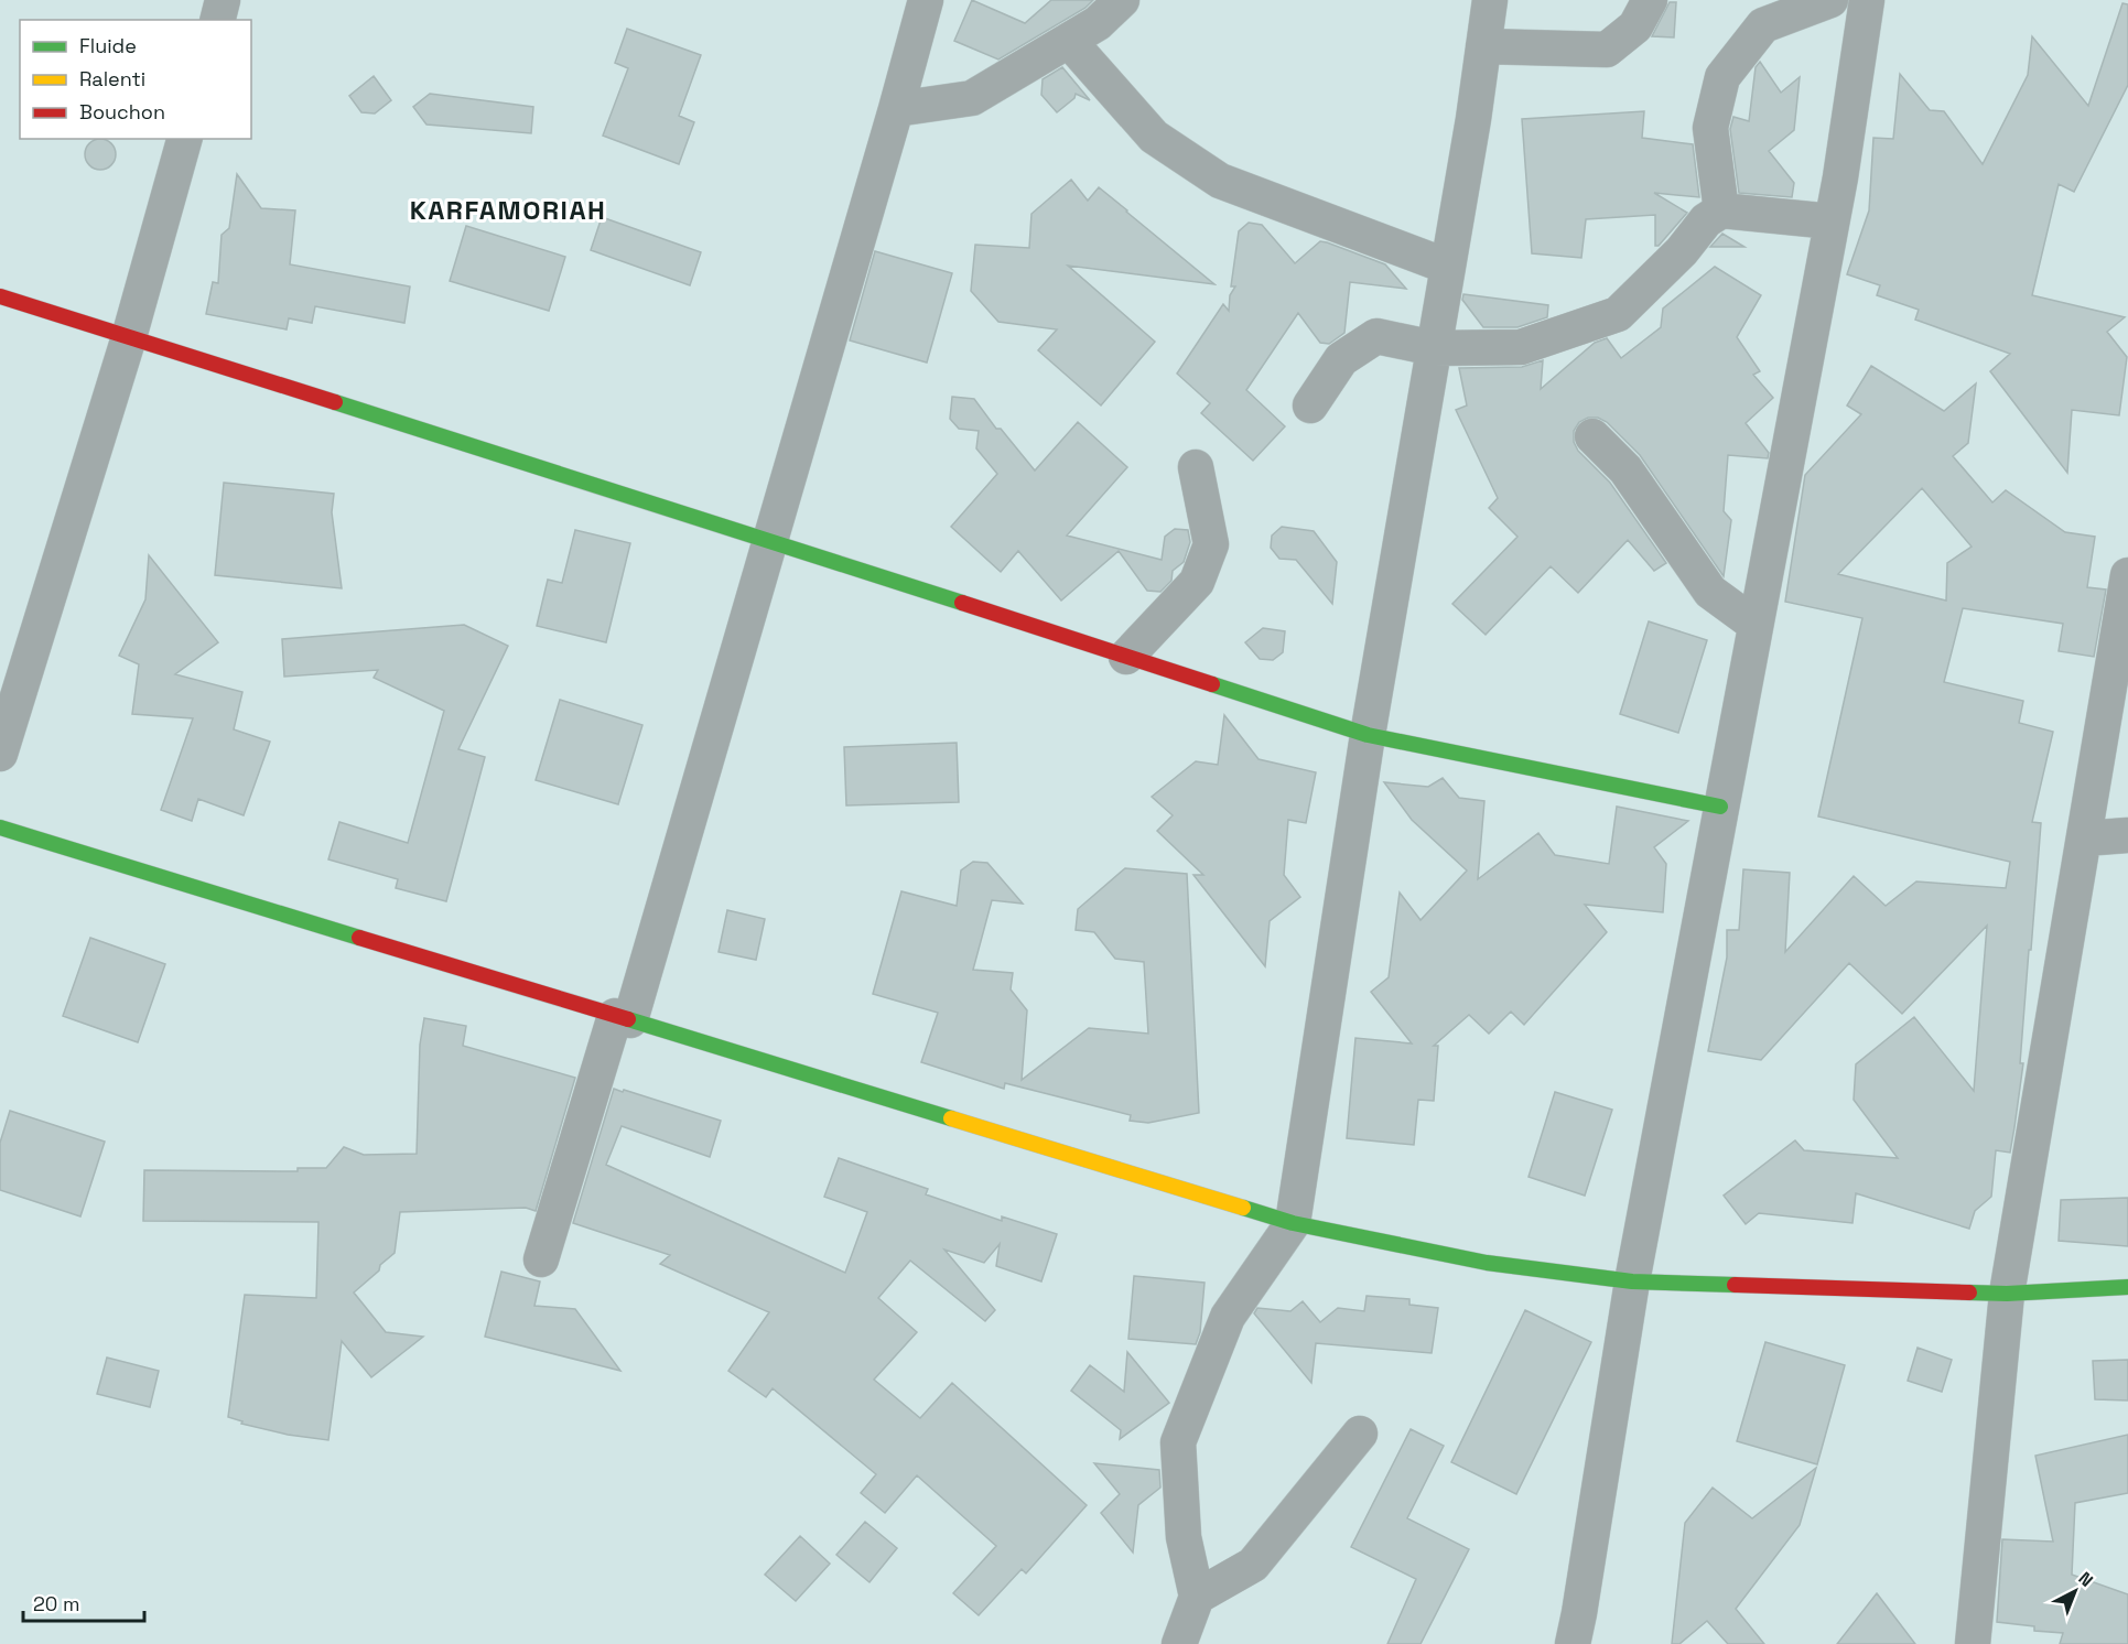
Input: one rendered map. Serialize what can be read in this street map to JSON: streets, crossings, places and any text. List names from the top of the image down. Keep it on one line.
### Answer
{"districts":["KARFAMORIAH"],"legend":["Fluide","Ralenti","Bouchon"],"scale_bar":"20 m","north":"top right"}
